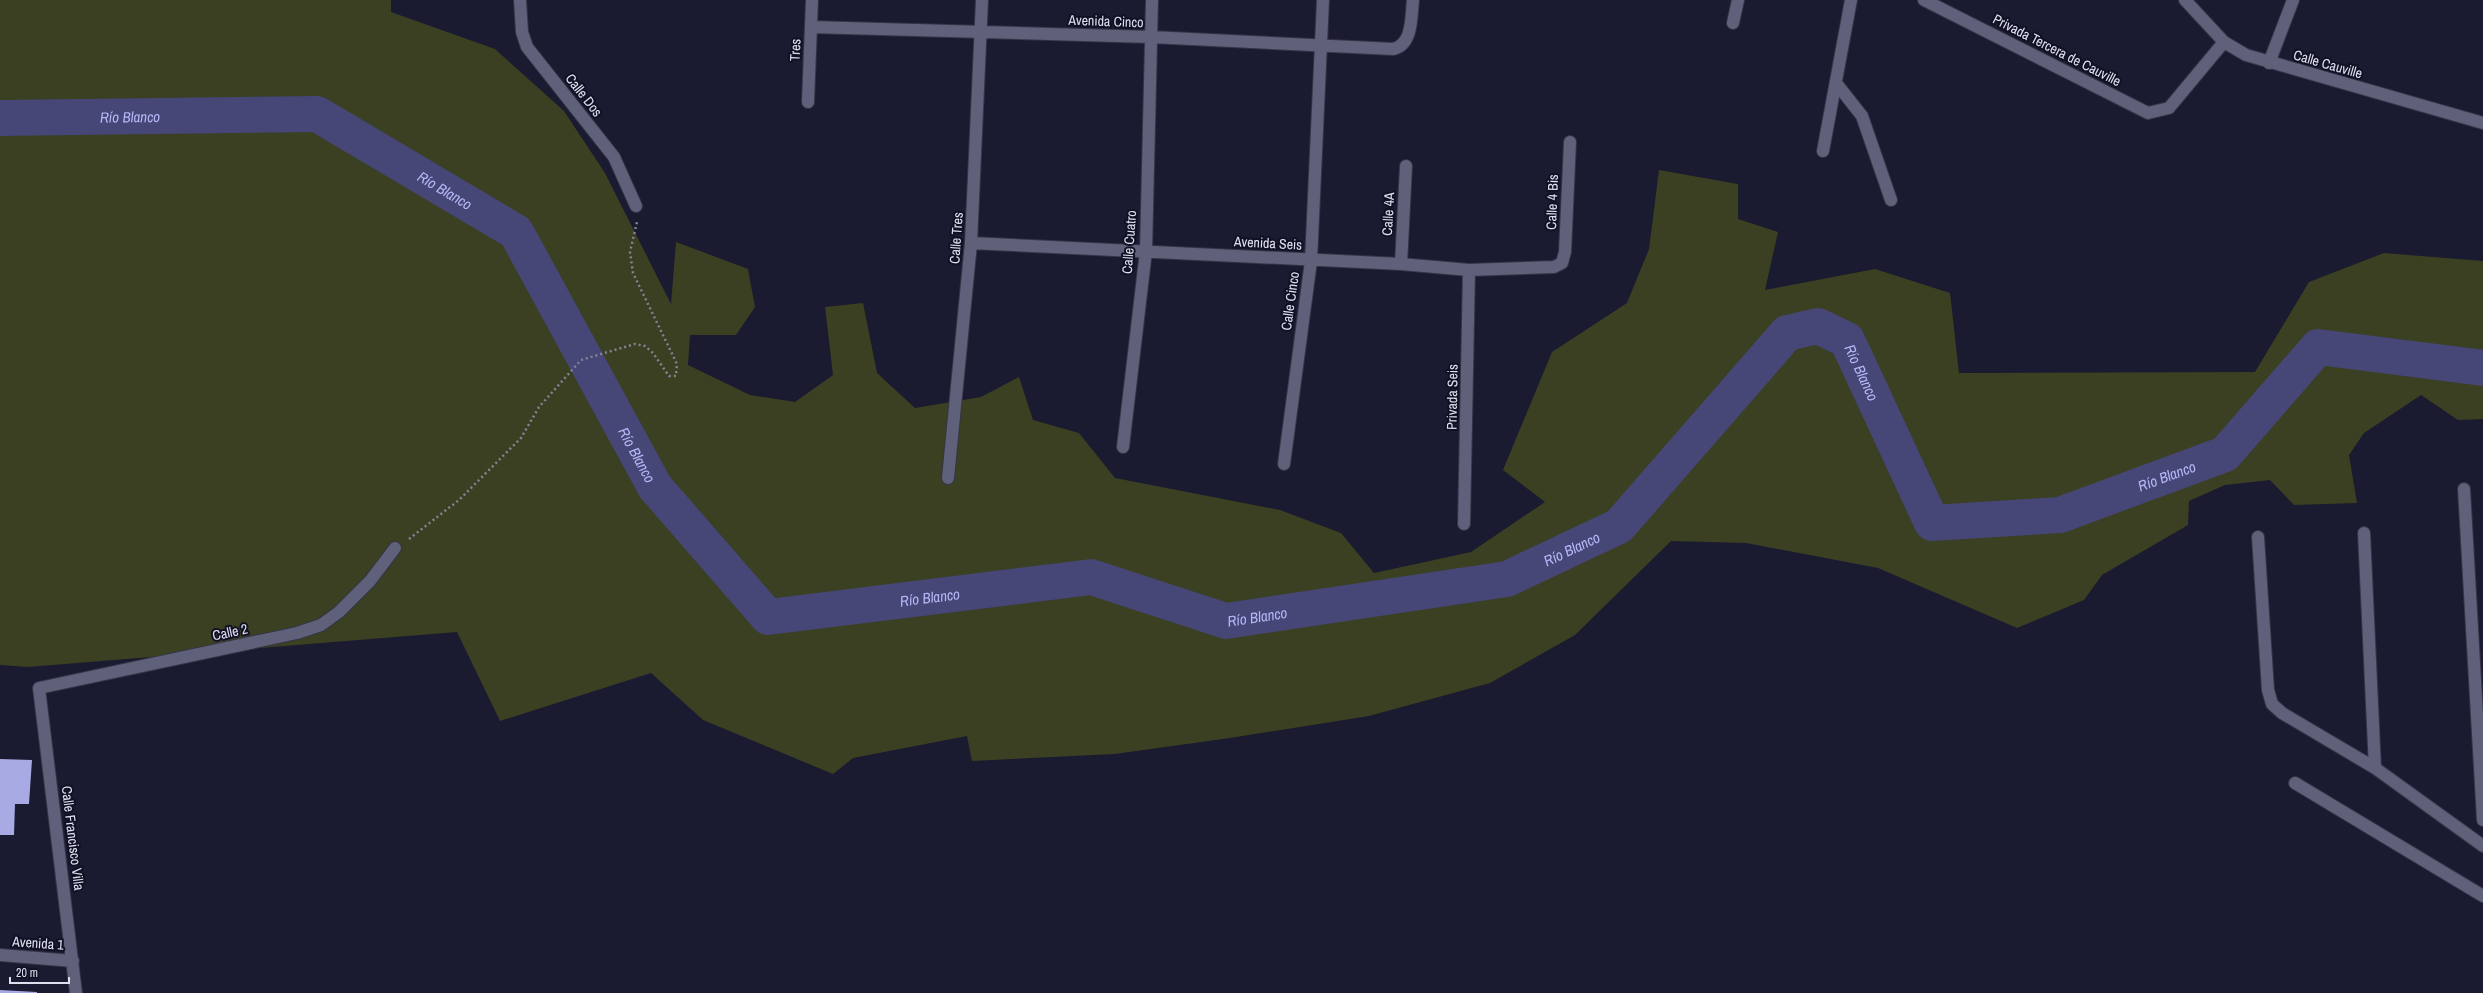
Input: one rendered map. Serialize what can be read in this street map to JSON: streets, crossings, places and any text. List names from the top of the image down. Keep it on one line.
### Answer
{"streets":{"street":["Avenida Cinco","Tres","Privada Tercera de Cauville","Calle Cauville","Calle Dos","Calle 4 Bis","Calle 4A","Calle Tres","Calle Cuatro","Avenida Seis","Calle Cinco","Privada Seis","Calle 2","Calle Francisco Villa","Avenida 1"]},"crossings":[["Avenida Cinco","Tres"],["Avenida Cinco","Calle Tres"],["Avenida Cinco","Calle Cuatro"],["Avenida Cinco","Calle Cinco"],["Privada Tercera de Cauville","Calle Cauville"],["Calle 4 Bis","Avenida Seis"],["Calle 4A","Avenida Seis"],["Calle Tres","Avenida Seis"],["Calle Cuatro","Avenida Seis"],["Avenida Seis","Calle Cinco"],["Avenida Seis","Privada Seis"],["Calle 2","Calle Francisco Villa"],["Calle Francisco Villa","Avenida 1"]],"water":["Río Blanco"],"scale_bar":"20 m"}
